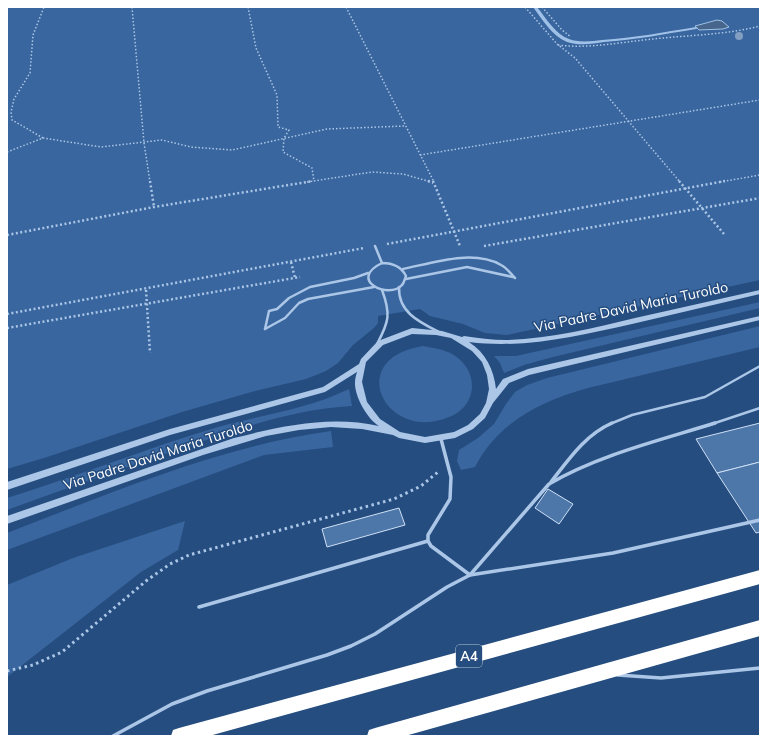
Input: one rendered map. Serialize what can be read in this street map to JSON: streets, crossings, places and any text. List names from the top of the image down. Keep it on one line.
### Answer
{"streets":{"highway":["A4"],"street":["Via Padre David Maria Turoldo"]}}
